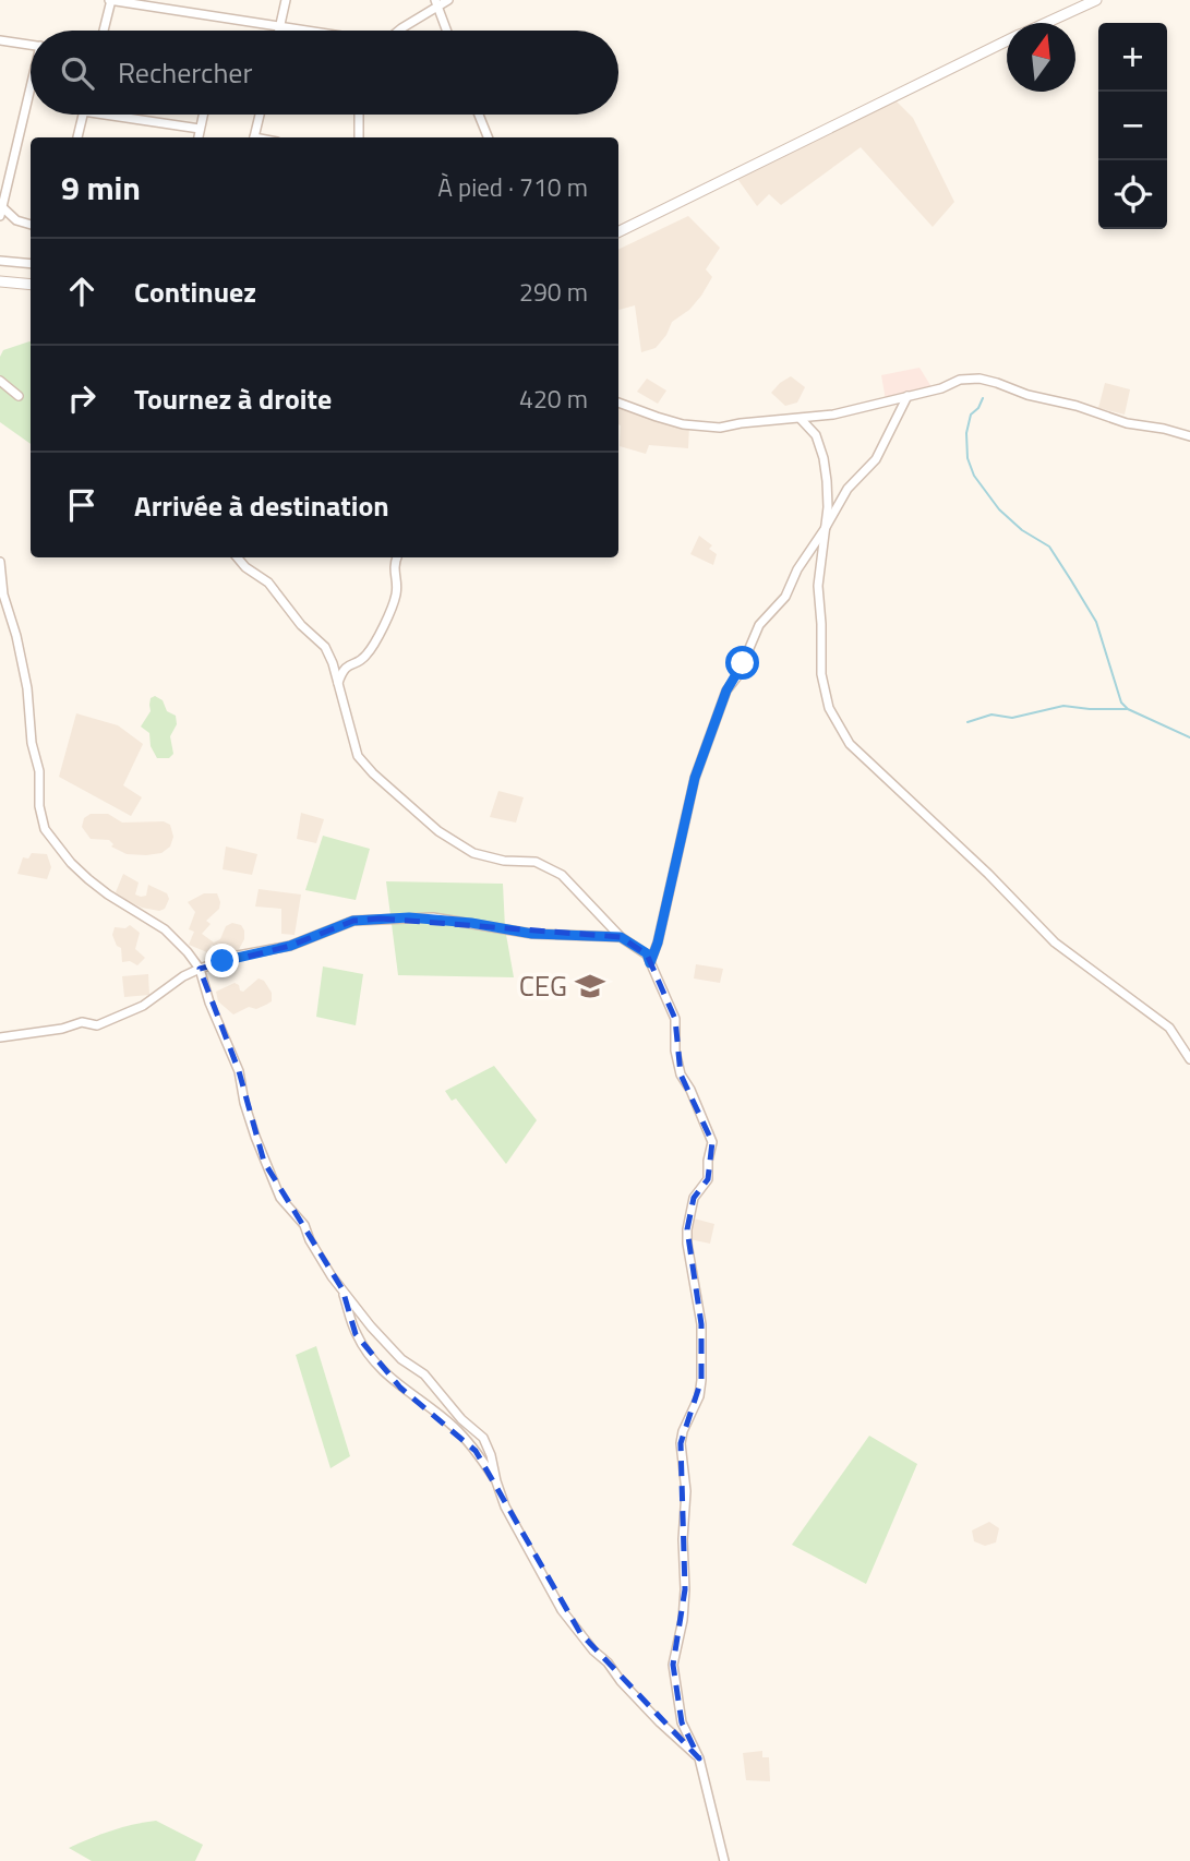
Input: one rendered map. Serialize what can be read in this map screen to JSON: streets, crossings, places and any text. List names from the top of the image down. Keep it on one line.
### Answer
{"places":{"school or university":["CEG"]},"north":"top","page":{"map_buttons":["+","−"],"search":"Rechercher","heading":["9 min","À pied · 710 m"],"list":[["Continuez","290 m"],["Tournez à droite","420 m"],"Arrivée à destination"]}}
